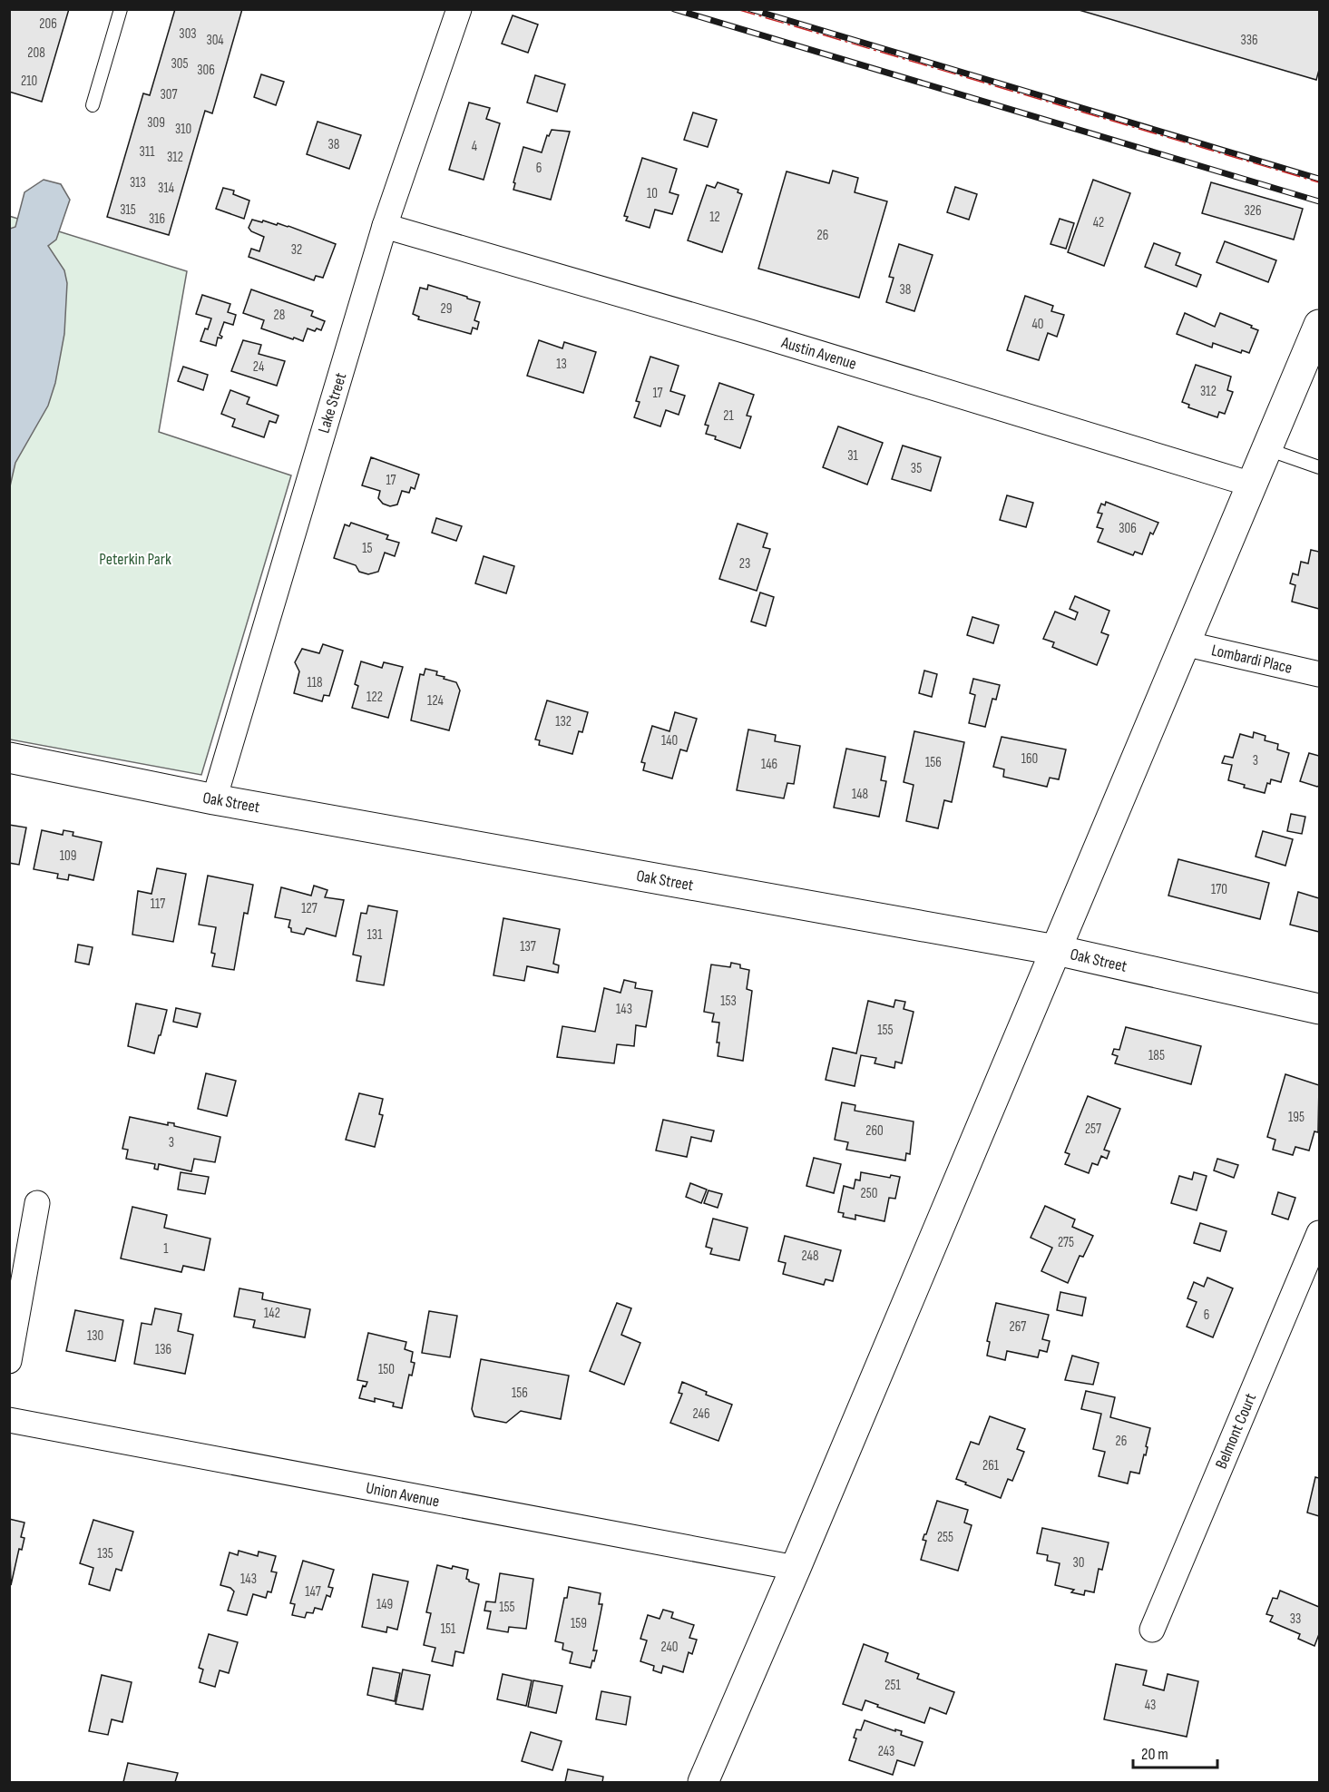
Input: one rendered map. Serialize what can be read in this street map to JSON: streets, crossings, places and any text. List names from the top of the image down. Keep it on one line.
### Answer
{"streets":{"main road":["Oak Street"],"street":["Austin Avenue","Lake Street","Lombardi Place","Belmont Court","Union Avenue"]},"crossings":[["Austin Avenue","Lake Street"],["Lake Street","Oak Street"]],"parks":["Peterkin Park"],"house_numbers":["206","303","304","336","208","305","306","210","307","309","310","38","4","311","312","6","313","314","10","315","326","12","316","42","26","32","38","29","28","40","13","24","312","17","21","31","35","17","306","15","23","118","122","124","132","140","160","3","156","146","148","109","170","117","127","131","137","153","143","155","185","195","257","260","3","250","275","1","248","142","6","267","130","136","150","156","246","26","261","255","135","30","143","147","149","155","33","159","151","240","251","43","243"],"scale_bar":"20 m"}
